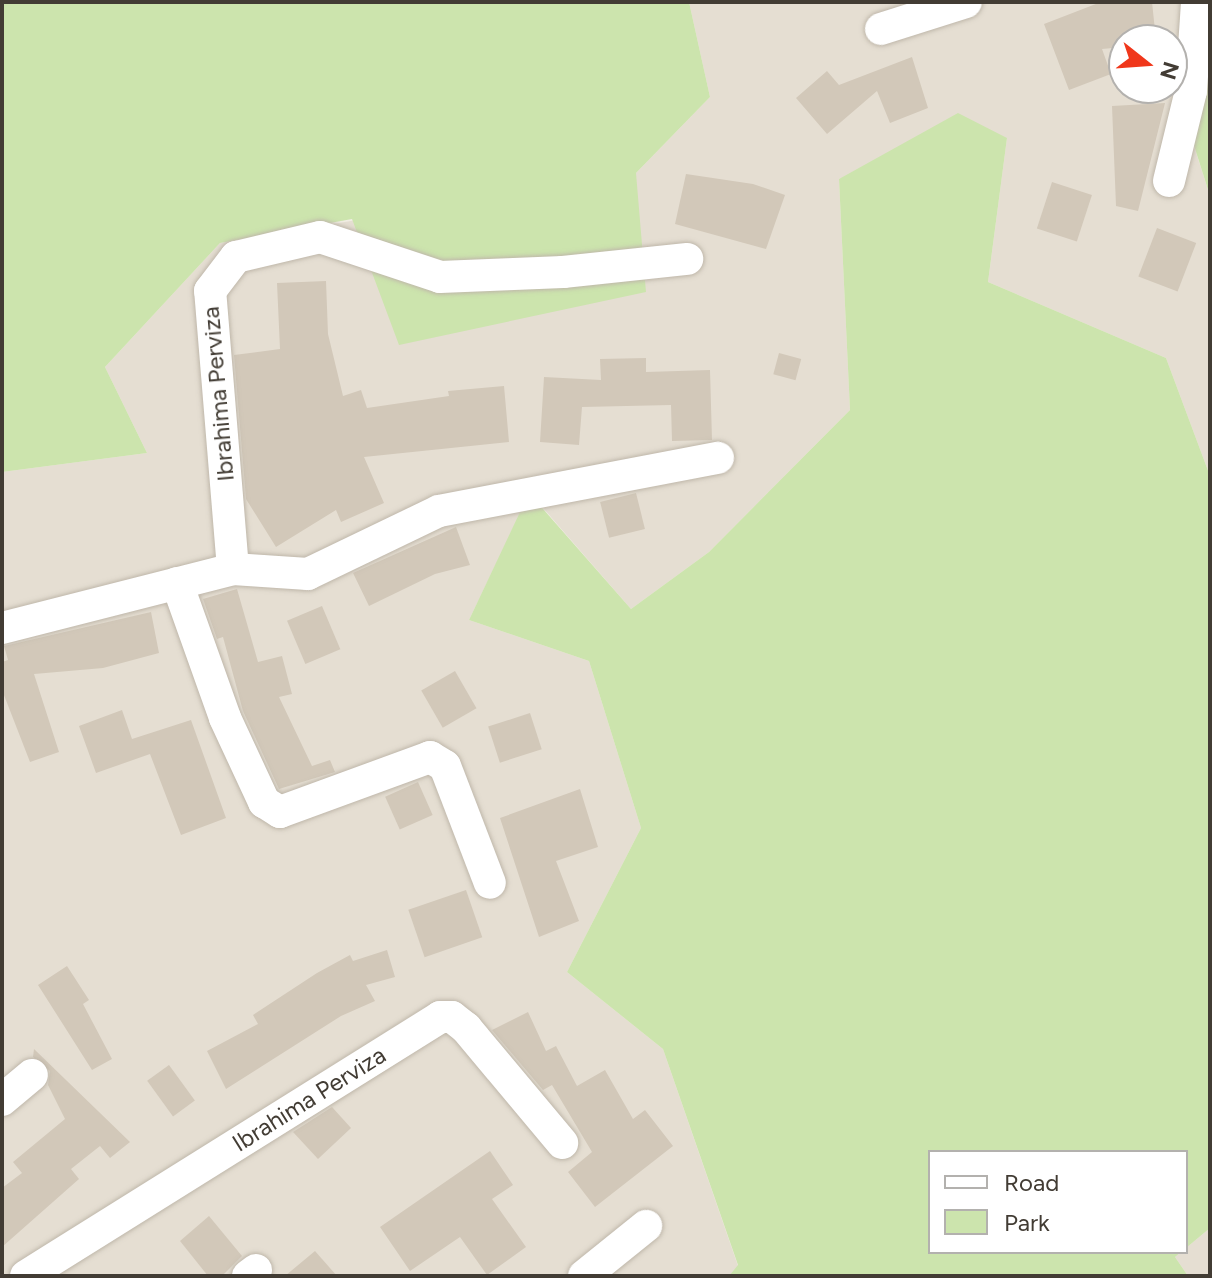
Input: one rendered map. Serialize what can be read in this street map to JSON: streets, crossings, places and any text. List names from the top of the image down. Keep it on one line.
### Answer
{"streets":{"street":["Ibrahima Perviza"]},"legend":["Road","Park"],"north":"right"}
